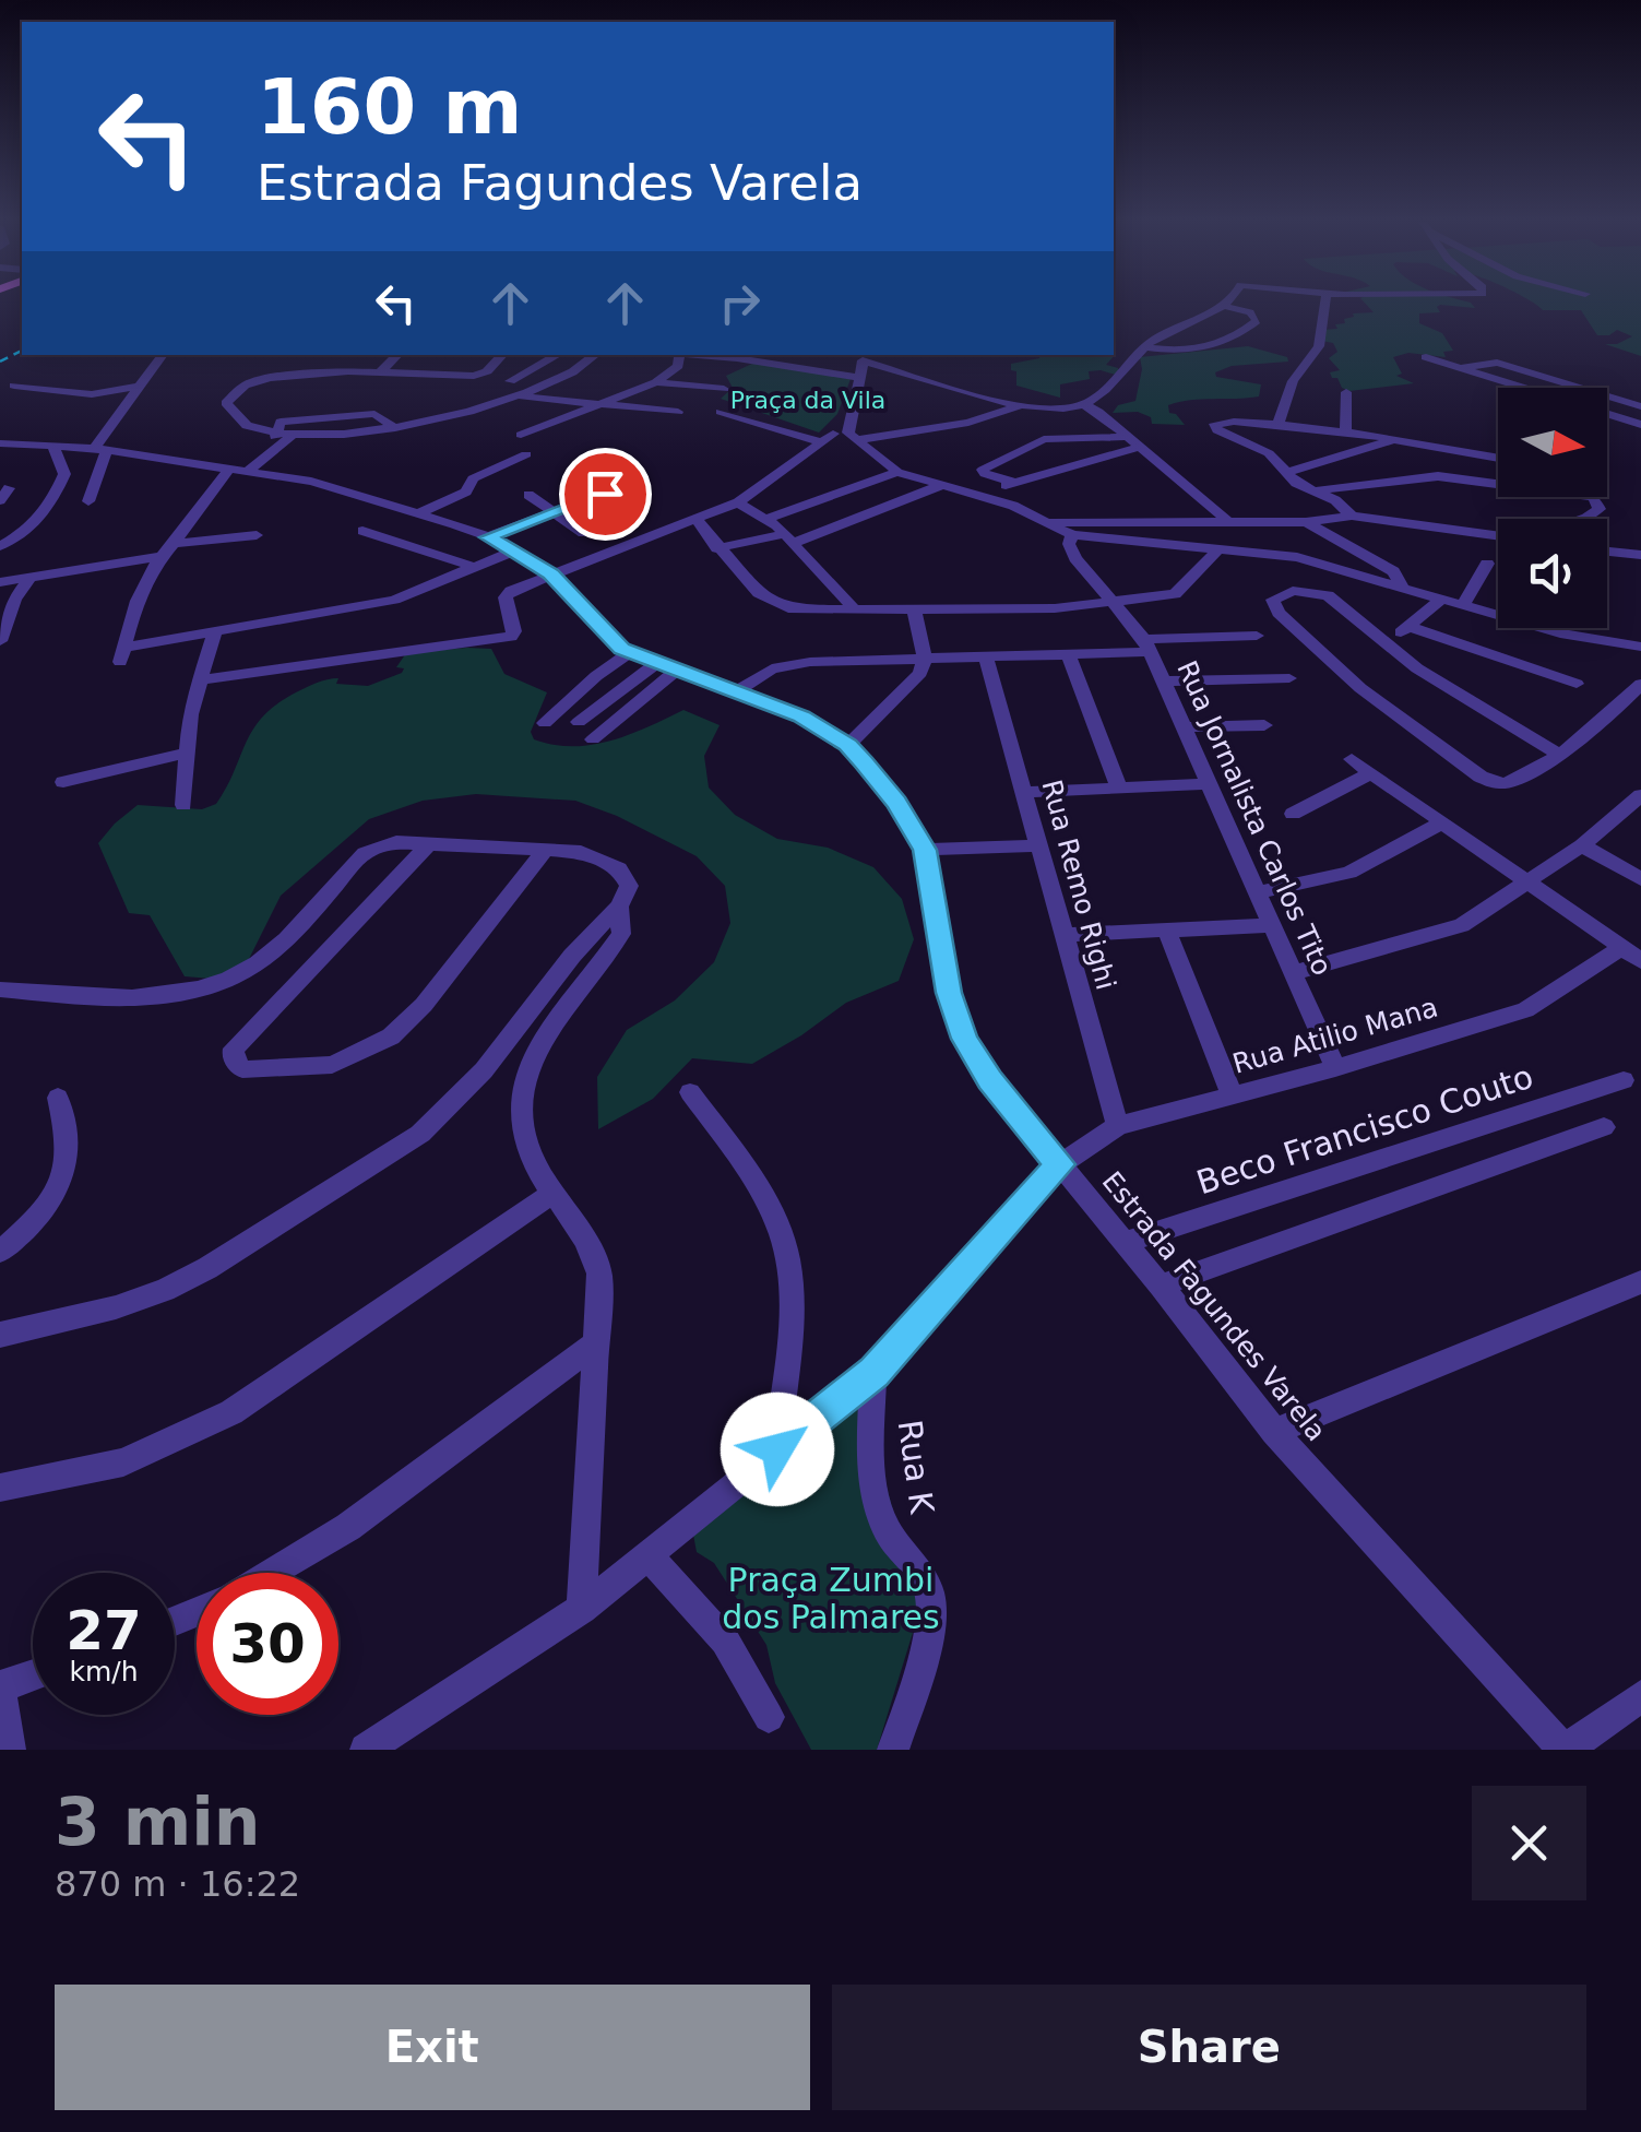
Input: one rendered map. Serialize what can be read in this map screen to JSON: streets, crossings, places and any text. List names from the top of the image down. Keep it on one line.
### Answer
{"streets":{"street":["Rua Jornalista Carlos Tito","Rua Remo Righi","Rua Atilio Mana","Beco Francisco Couto","Estrada Fagundes Varela","Rua K"]},"crossings":[["Rua Jornalista Carlos Tito","Rua Atilio Mana"],["Rua Remo Righi","Rua Atilio Mana"],["Rua Atilio Mana","Estrada Fagundes Varela"],["Rua Atilio Mana","Rua K"],["Beco Francisco Couto","Estrada Fagundes Varela"]],"parks":["Praça da Vila","Praça Zumbi dos Palmares"],"north":"right","page":{"turn":["160 m","Estrada Fagundes Varela"],"speed":"27 km/h","limit":"30","heading":["3 min","870 m · 16:22"],"buttons":["Exit","Share"]}}
